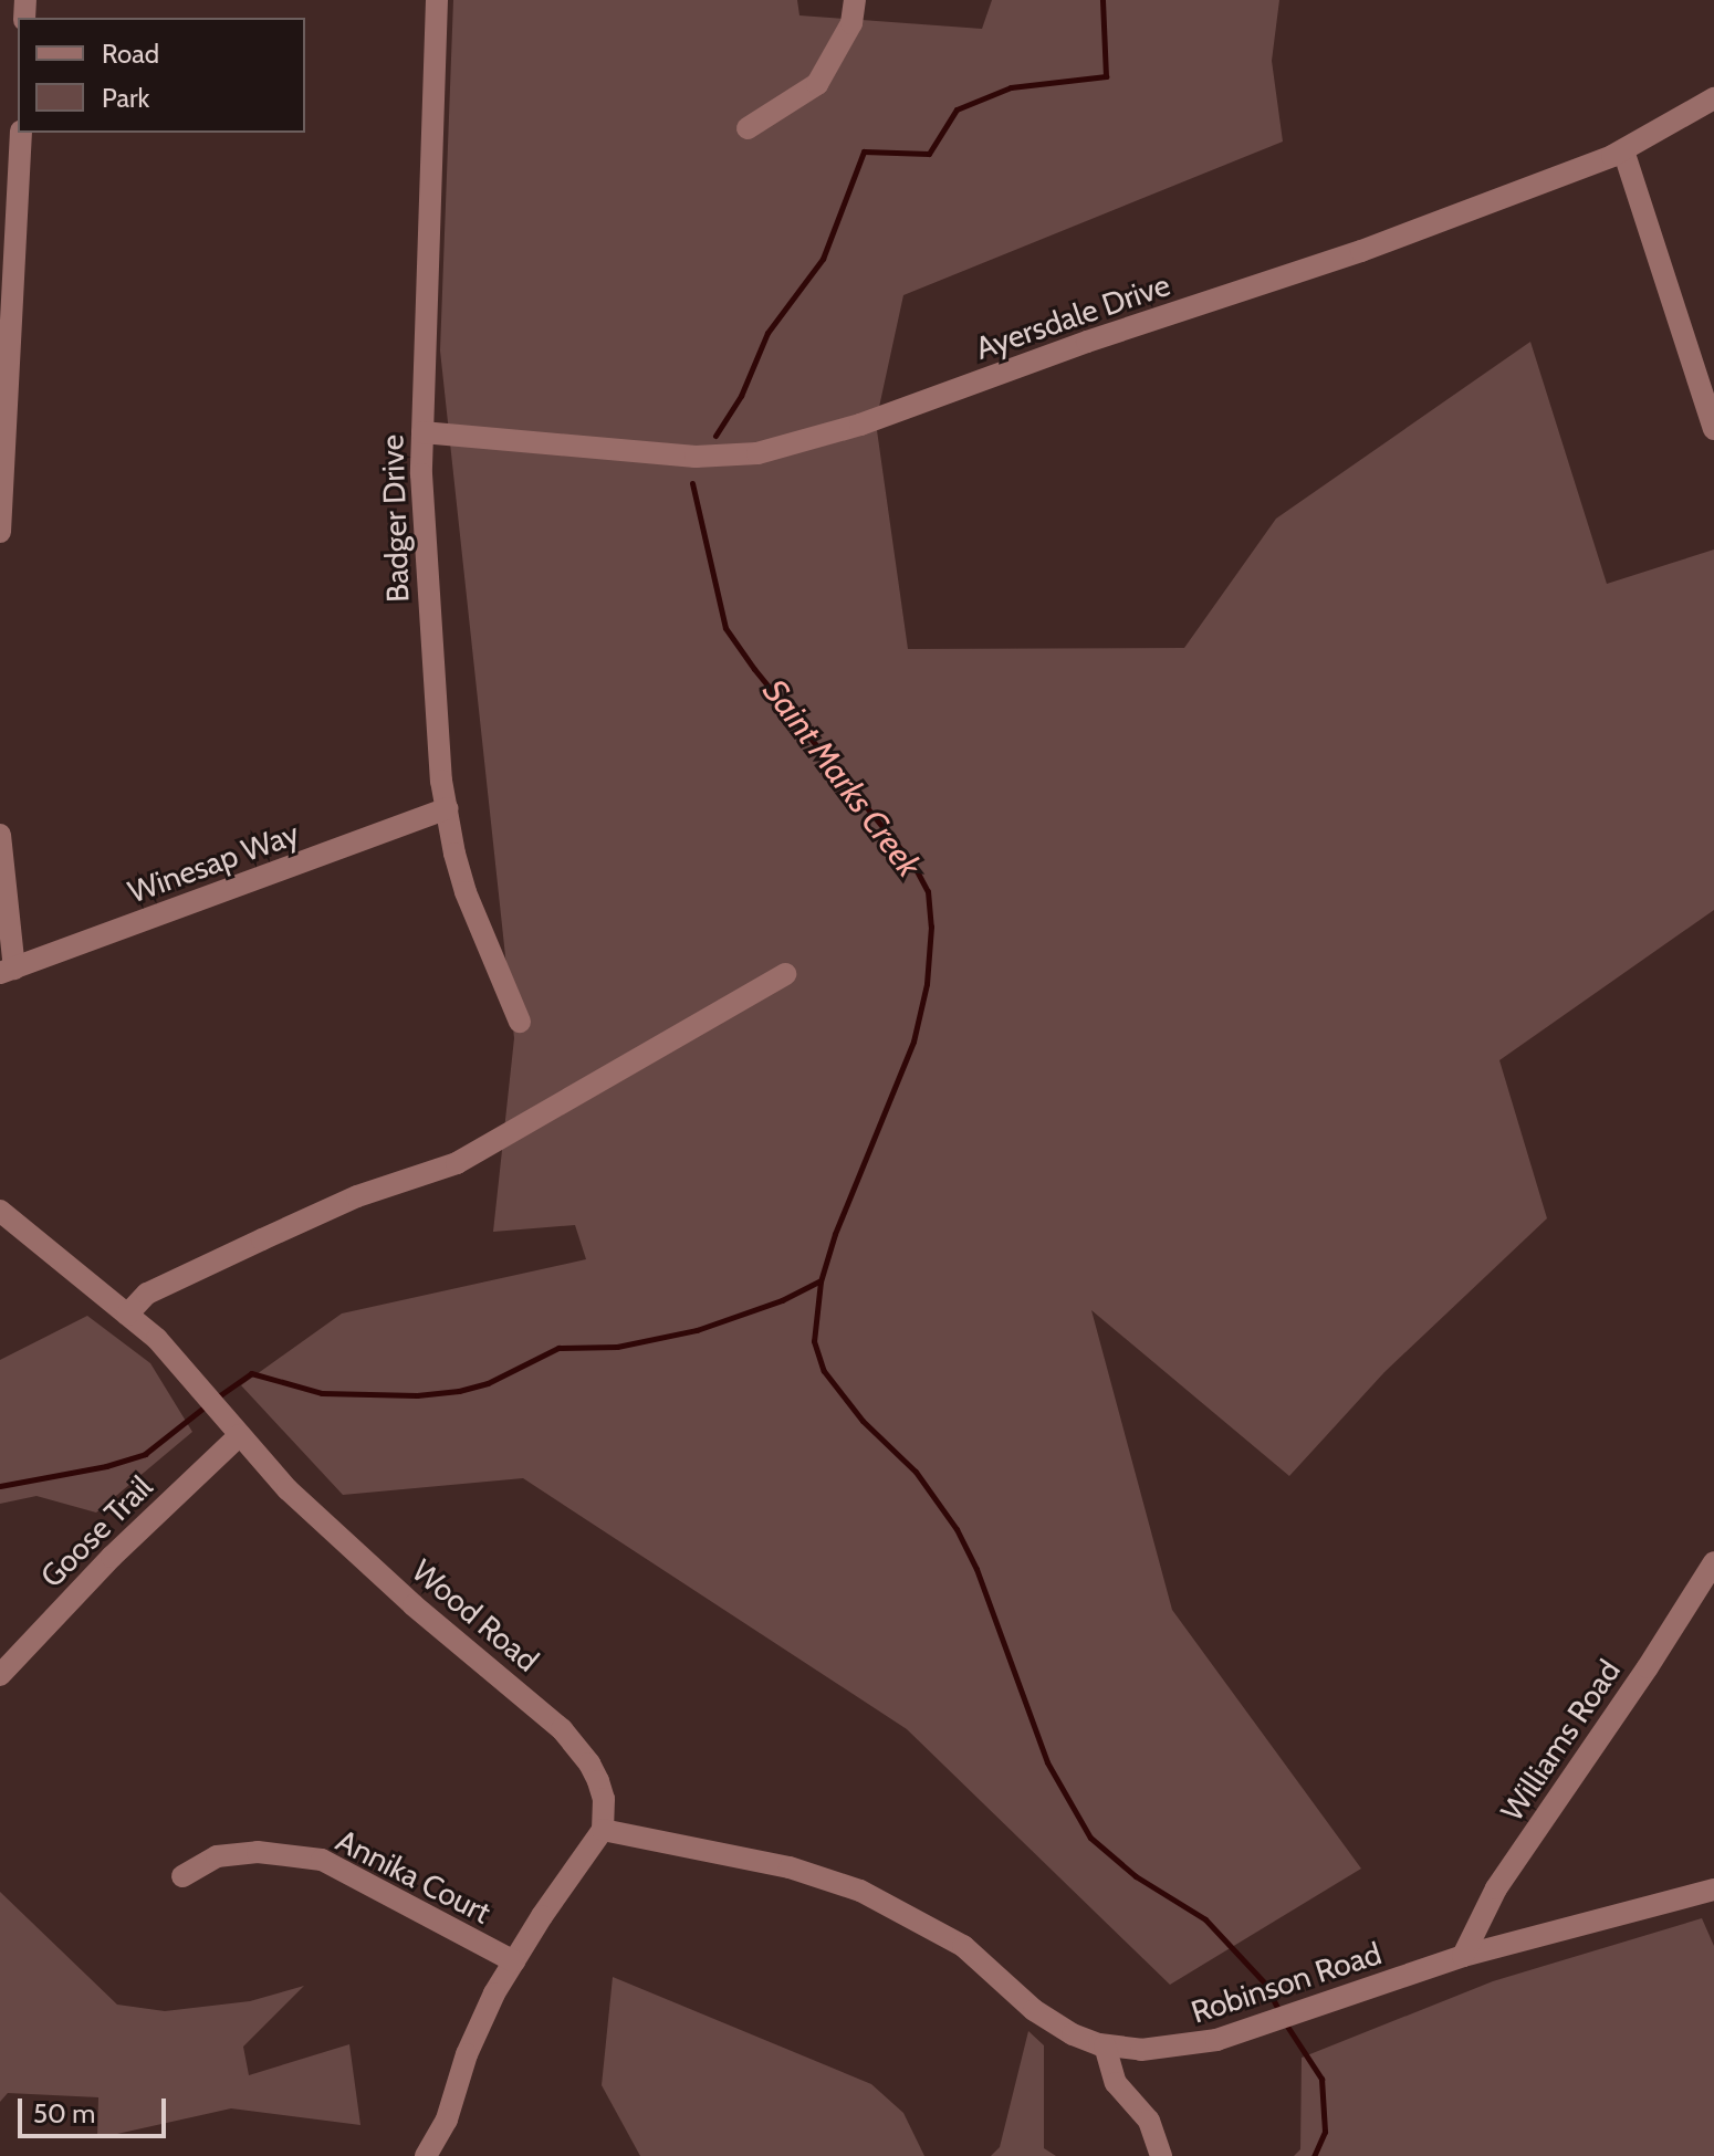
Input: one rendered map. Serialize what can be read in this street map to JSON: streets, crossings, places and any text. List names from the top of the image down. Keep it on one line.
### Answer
{"streets":{"street":["Ayersdale Drive","Badger Drive","Winesap Way","Goose Trail","Wood Road","Williams Road","Annika Court","Robinson Road"]},"crossings":[["Ayersdale Drive","Badger Drive"],["Badger Drive","Winesap Way"],["Goose Trail","Wood Road"],["Wood Road","Robinson Road"],["Williams Road","Robinson Road"]],"water":["Saint Marks Creek"],"legend":["Road","Park"],"scale_bar":"50 m"}
